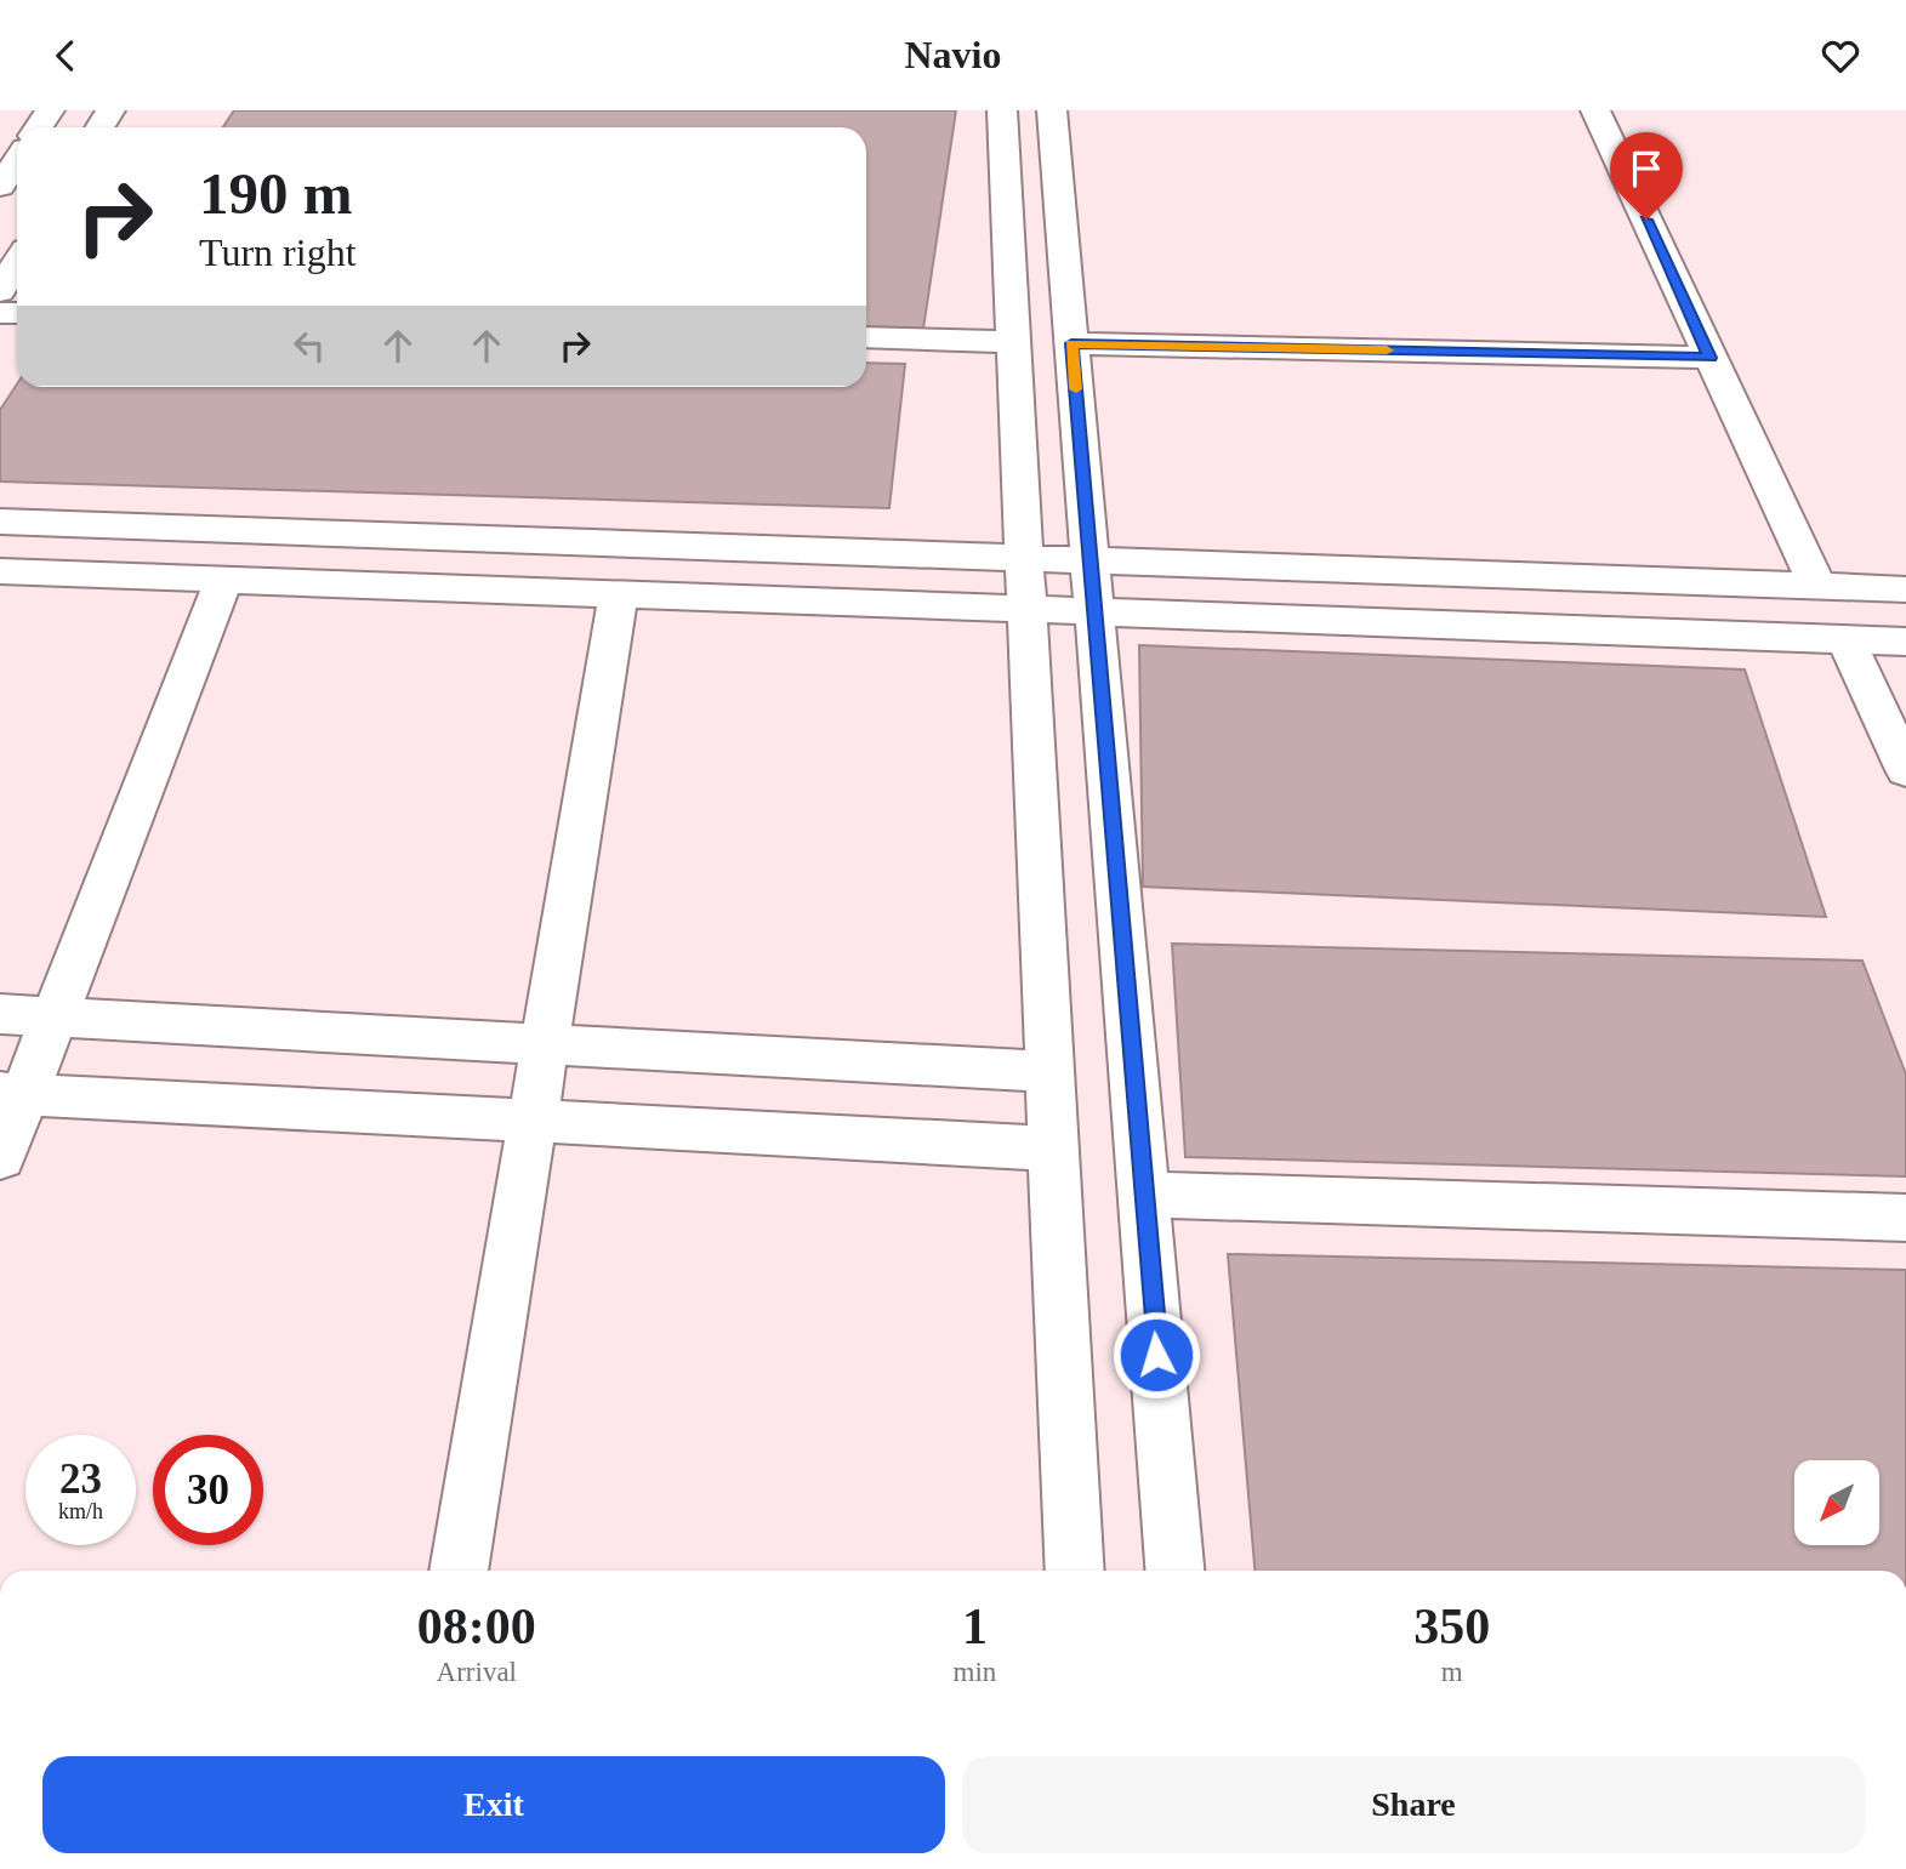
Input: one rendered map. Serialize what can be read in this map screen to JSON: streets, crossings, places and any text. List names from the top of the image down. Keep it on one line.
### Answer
{"north":"bottom left","page":{"header":"Navio","turn":["190 m","Turn right"],"speed":"23 km/h","limit":"30","eta":["08:00","Arrival","1","min","350","m"],"buttons":["Exit","Share"]}}
